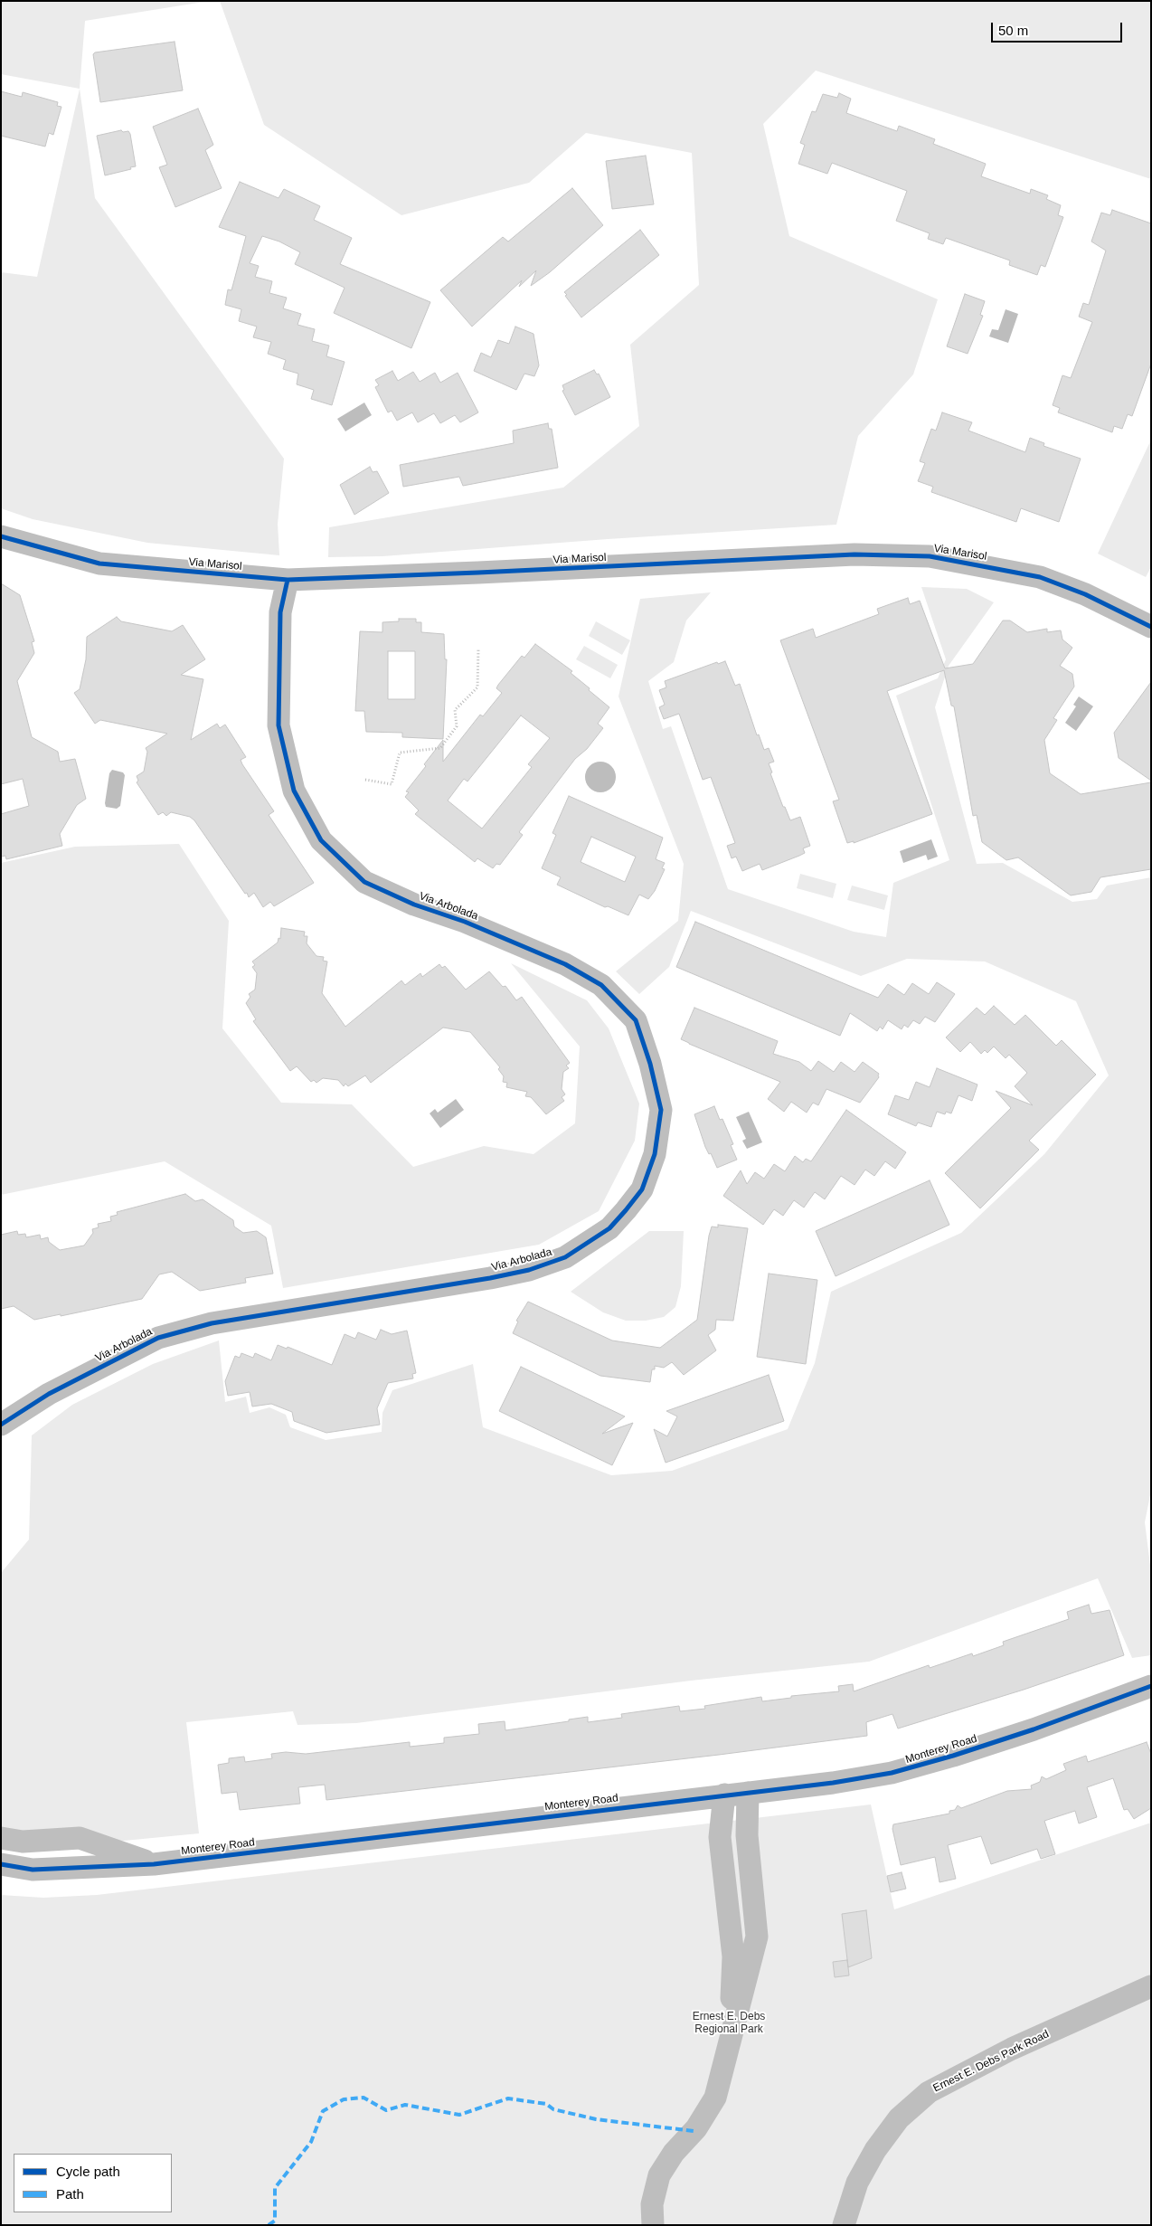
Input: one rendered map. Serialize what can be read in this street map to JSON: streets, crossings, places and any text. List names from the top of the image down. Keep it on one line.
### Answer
{"streets":{"street":["Via Marisol","Via Arbolada","Monterey Road","Ernest E. Debs Park Road"]},"crossings":[["Via Marisol","Via Arbolada"]],"parks":["Ernest E. Debs Regional Park"],"legend":["Cycle path","Path"],"scale_bar":"50 m"}
